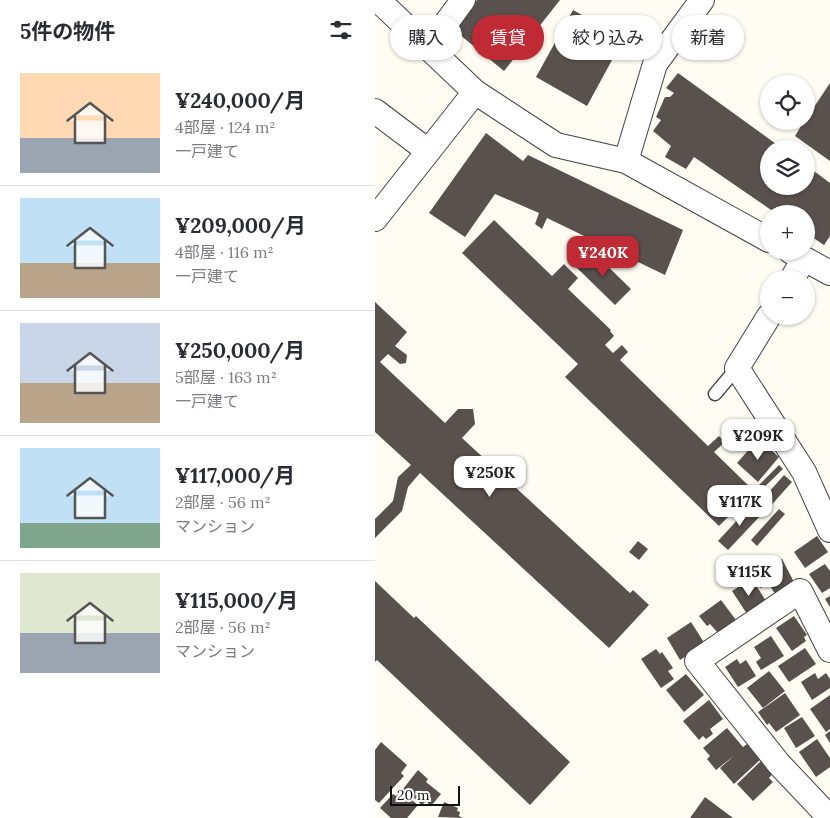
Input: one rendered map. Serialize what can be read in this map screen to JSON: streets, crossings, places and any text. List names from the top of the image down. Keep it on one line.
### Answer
{"scale_bar":"20 m","page":{"heading":"5件の物件","chip":["購入","賃貸","絞り込み","新着"],"list":[{"name":"¥240,000/月","note":"4部屋 · 124 m² · 一戸建て"},{"name":"¥209,000/月","note":"4部屋 · 116 m² · 一戸建て"},{"name":"¥250,000/月","note":"5部屋 · 163 m² · 一戸建て"},{"name":"¥117,000/月","note":"2部屋 · 56 m² · マンション"},{"name":"¥115,000/月","note":"2部屋 · 56 m² · マンション"}],"map_buttons":["+","−"],"price":["¥240K","¥209K","¥250K","¥117K","¥115K"],"scale":"20 m"}}
